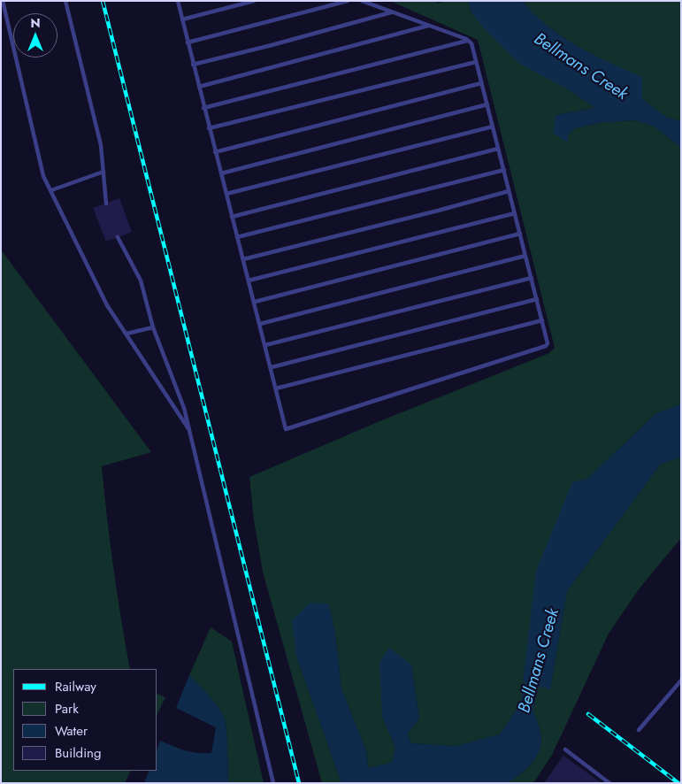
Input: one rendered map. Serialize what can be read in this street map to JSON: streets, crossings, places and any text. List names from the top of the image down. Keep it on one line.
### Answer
{"water":["Bellmans Creek"],"legend":["Railway","Park","Water","Building"],"north":"top"}
